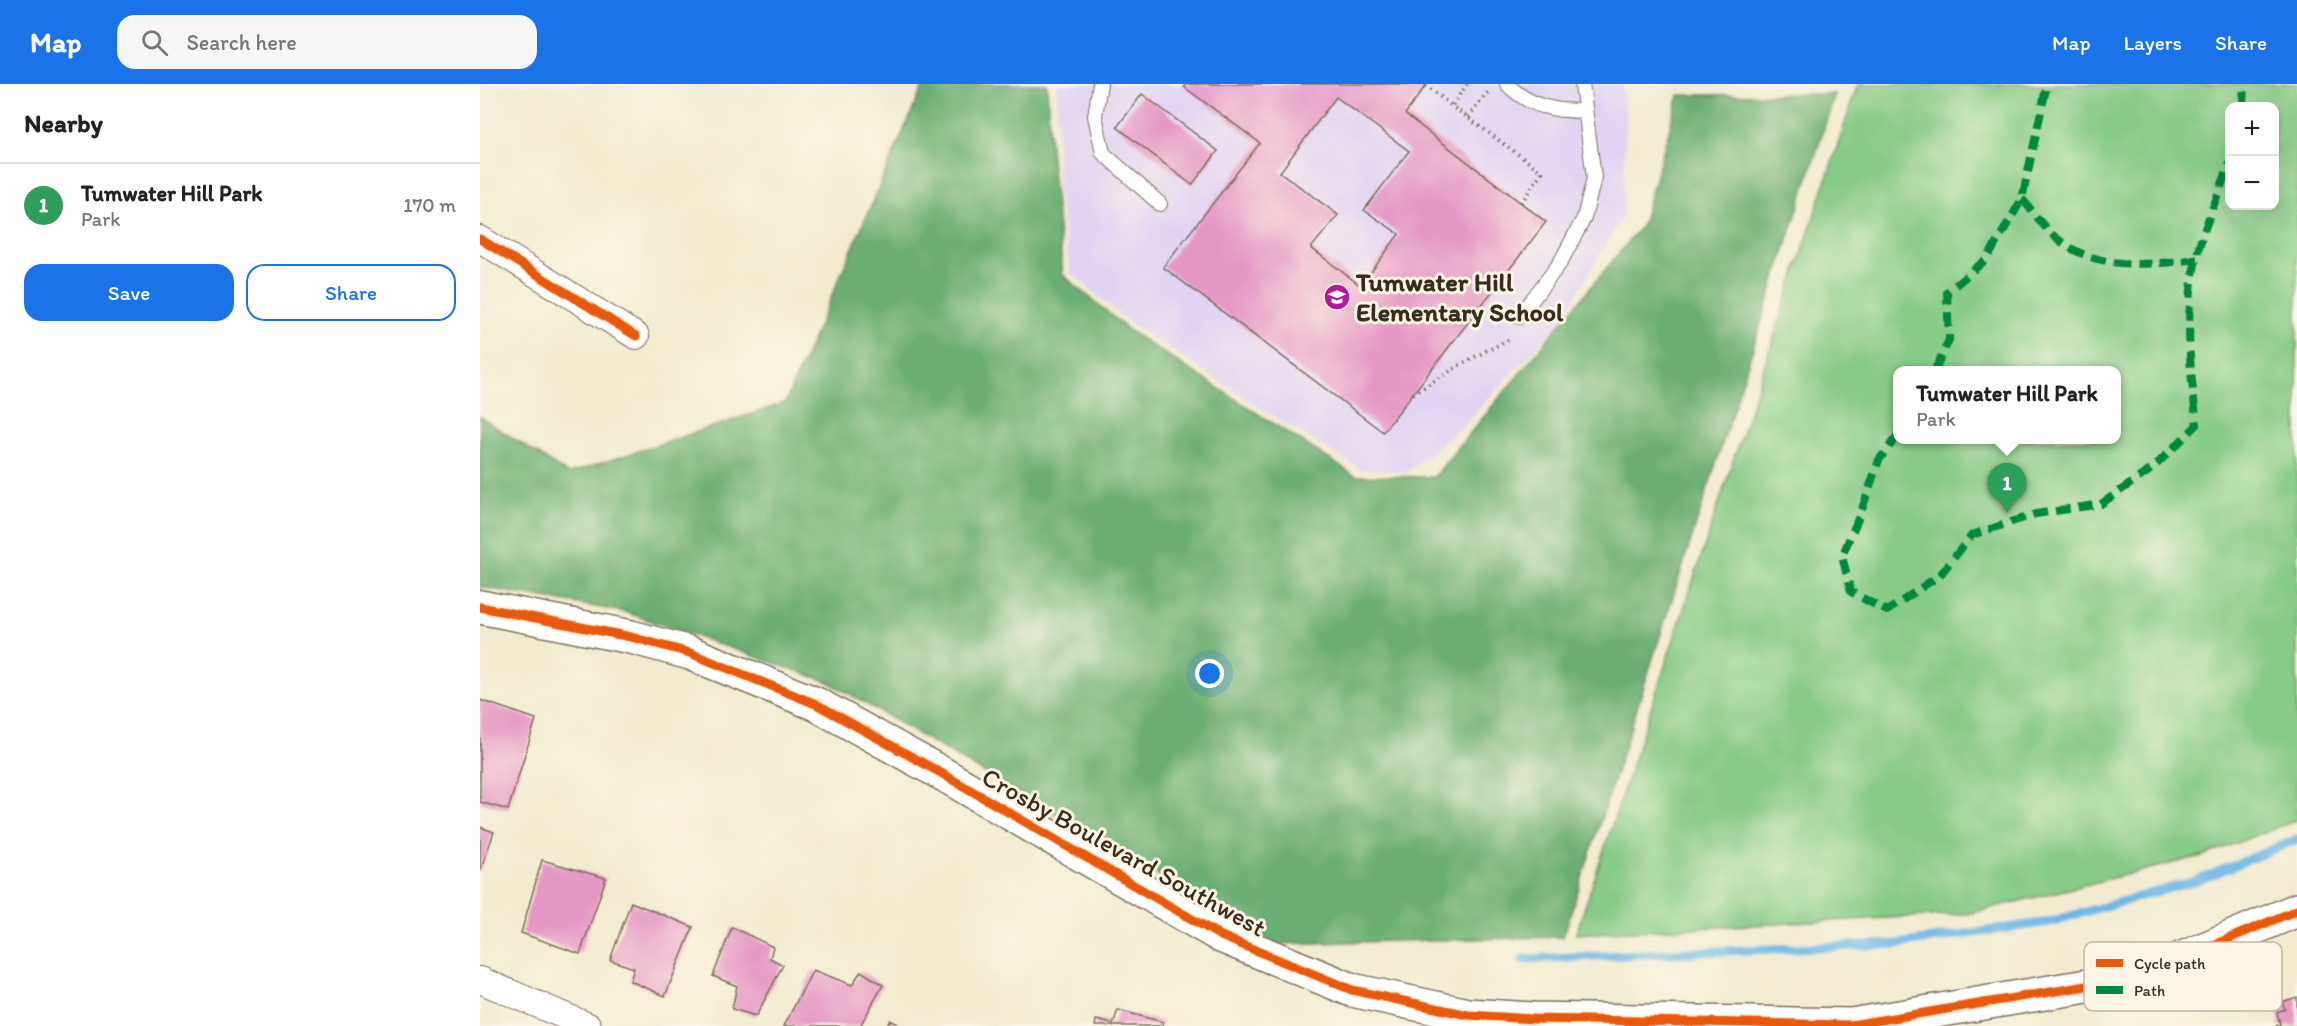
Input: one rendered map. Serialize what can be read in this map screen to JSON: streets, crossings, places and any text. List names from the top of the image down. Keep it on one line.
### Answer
{"streets":{"street":["Crosby Boulevard Southwest"]},"places":{"school or university":["Tumwater Hill Elementary School"]},"legend":["Cycle path","Path"],"page":{"header":"Map","search":"Search here","nav":["Map","Layers","Share"],"heading":"Nearby","map_buttons":["+","−"],"list":[{"mark":"1","name":"Tumwater Hill Park","note":"Park","value":"170 m"}],"buttons":["Save","Share"],"popup":["Tumwater Hill Park","Park"],"pins":"1"}}
